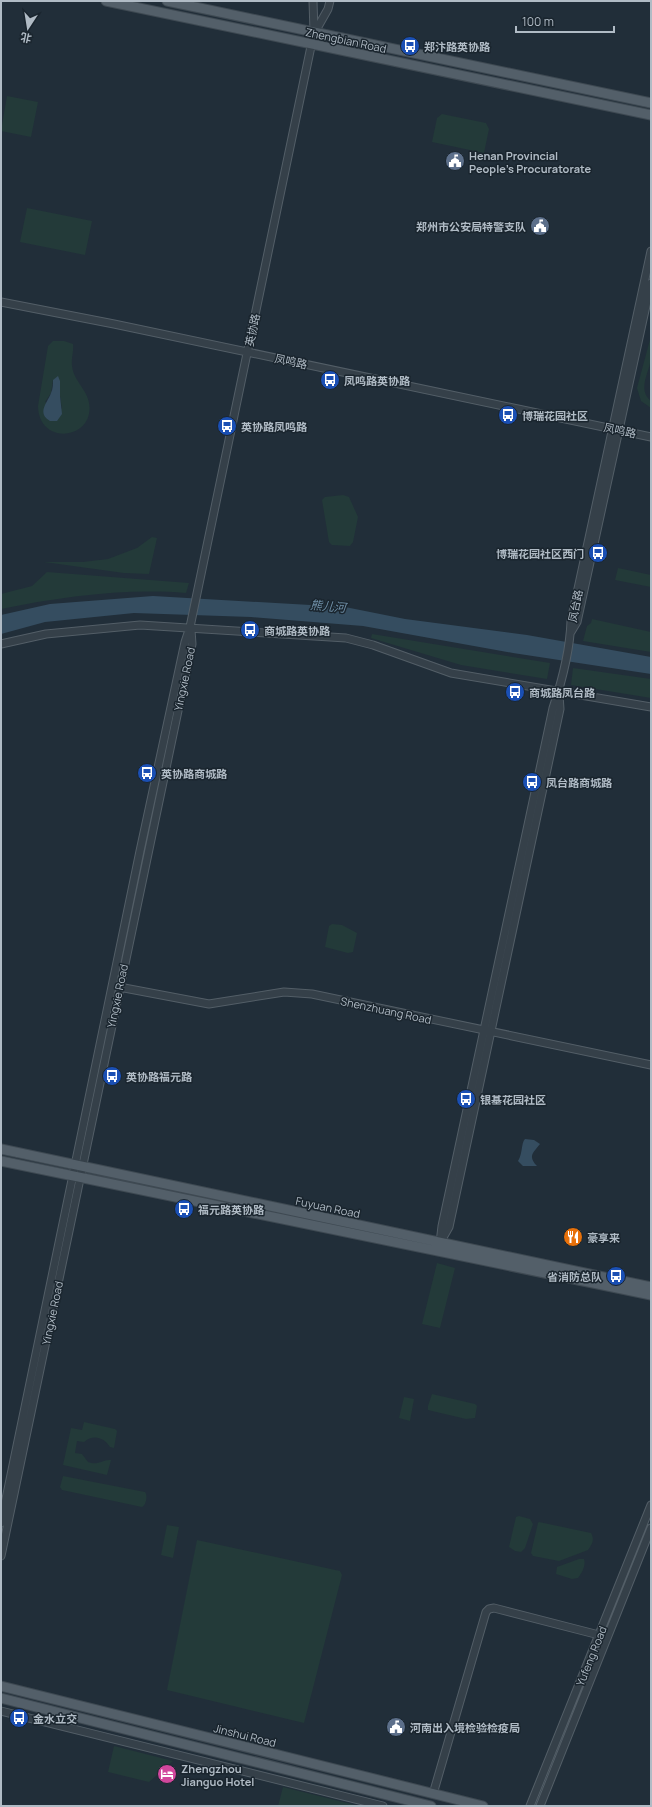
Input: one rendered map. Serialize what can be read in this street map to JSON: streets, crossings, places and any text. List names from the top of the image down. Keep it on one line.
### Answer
{"streets":{"main road":["Zhengbian Road","Fuyuan Road","Jinshui Road"],"street":["英协路","凤鸣路","凤台路","Yingxie Road","Shenzhuang Road","Yufeng Road"]},"crossings":[["Zhengbian Road","英协路"],["英协路","凤鸣路"],["英协路","Yingxie Road"],["凤鸣路","凤台路"],["凤台路","Shenzhuang Road"],["凤台路","Fuyuan Road"],["Yingxie Road","Shenzhuang Road"],["Yingxie Road","Fuyuan Road"]],"water":["熊儿河"],"places":{"bus stop":["郑汴路英协路","凤鸣路英协路","博瑞花园社区","英协路凤鸣路","博瑞花园社区西门","商城路英协路","商城路凤台路","英协路商城路","凤台路商城路","英协路福元路","银基花园社区","福元路英协路","省消防总队","金水立交"],"public building":["Henan Provincial People's Procuratorate","郑州市公安局特警支队","河南出入境检验检疫局"],"restaurant":["豪享来"],"hotel":["Zhengzhou Jianguo Hotel"]},"scale_bar":"100 m","north":"bottom"}
